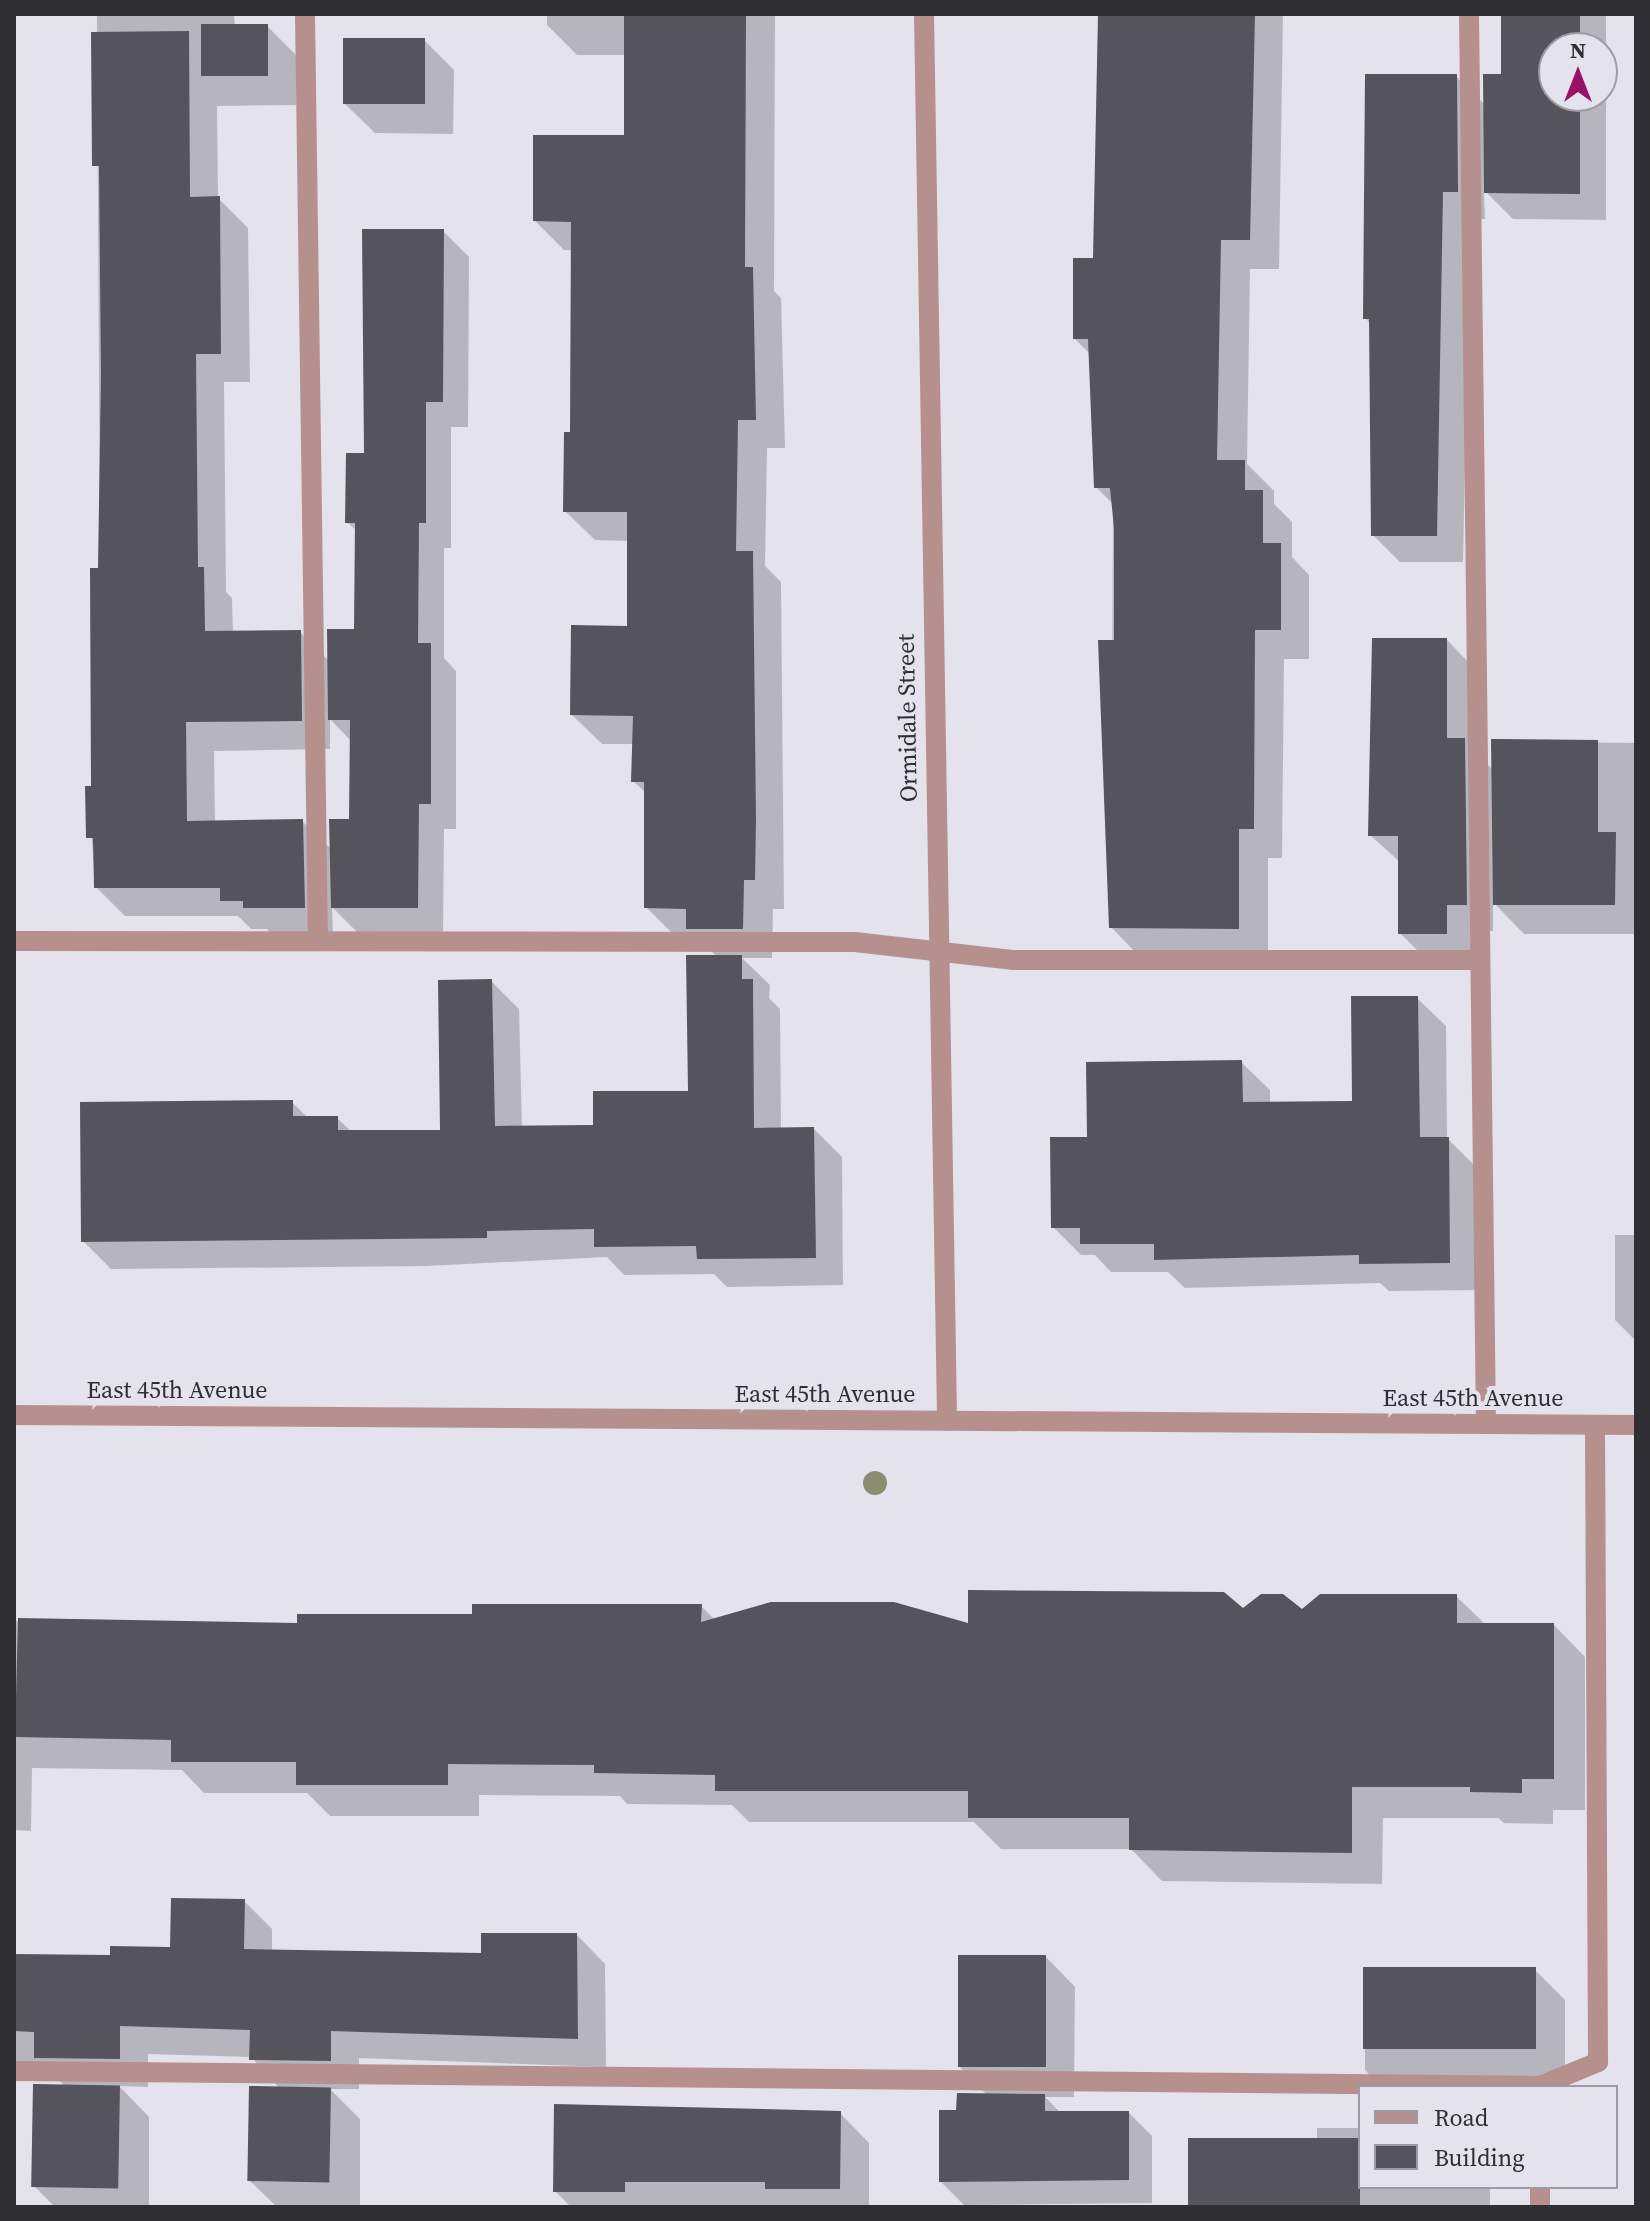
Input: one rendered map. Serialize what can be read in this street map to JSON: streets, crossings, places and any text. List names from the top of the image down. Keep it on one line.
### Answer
{"streets":{"street":["Ormidale Street","East 45th Avenue"]},"crossings":[["Ormidale Street","East 45th Avenue"]],"legend":["Road","Building"],"north":"top"}
